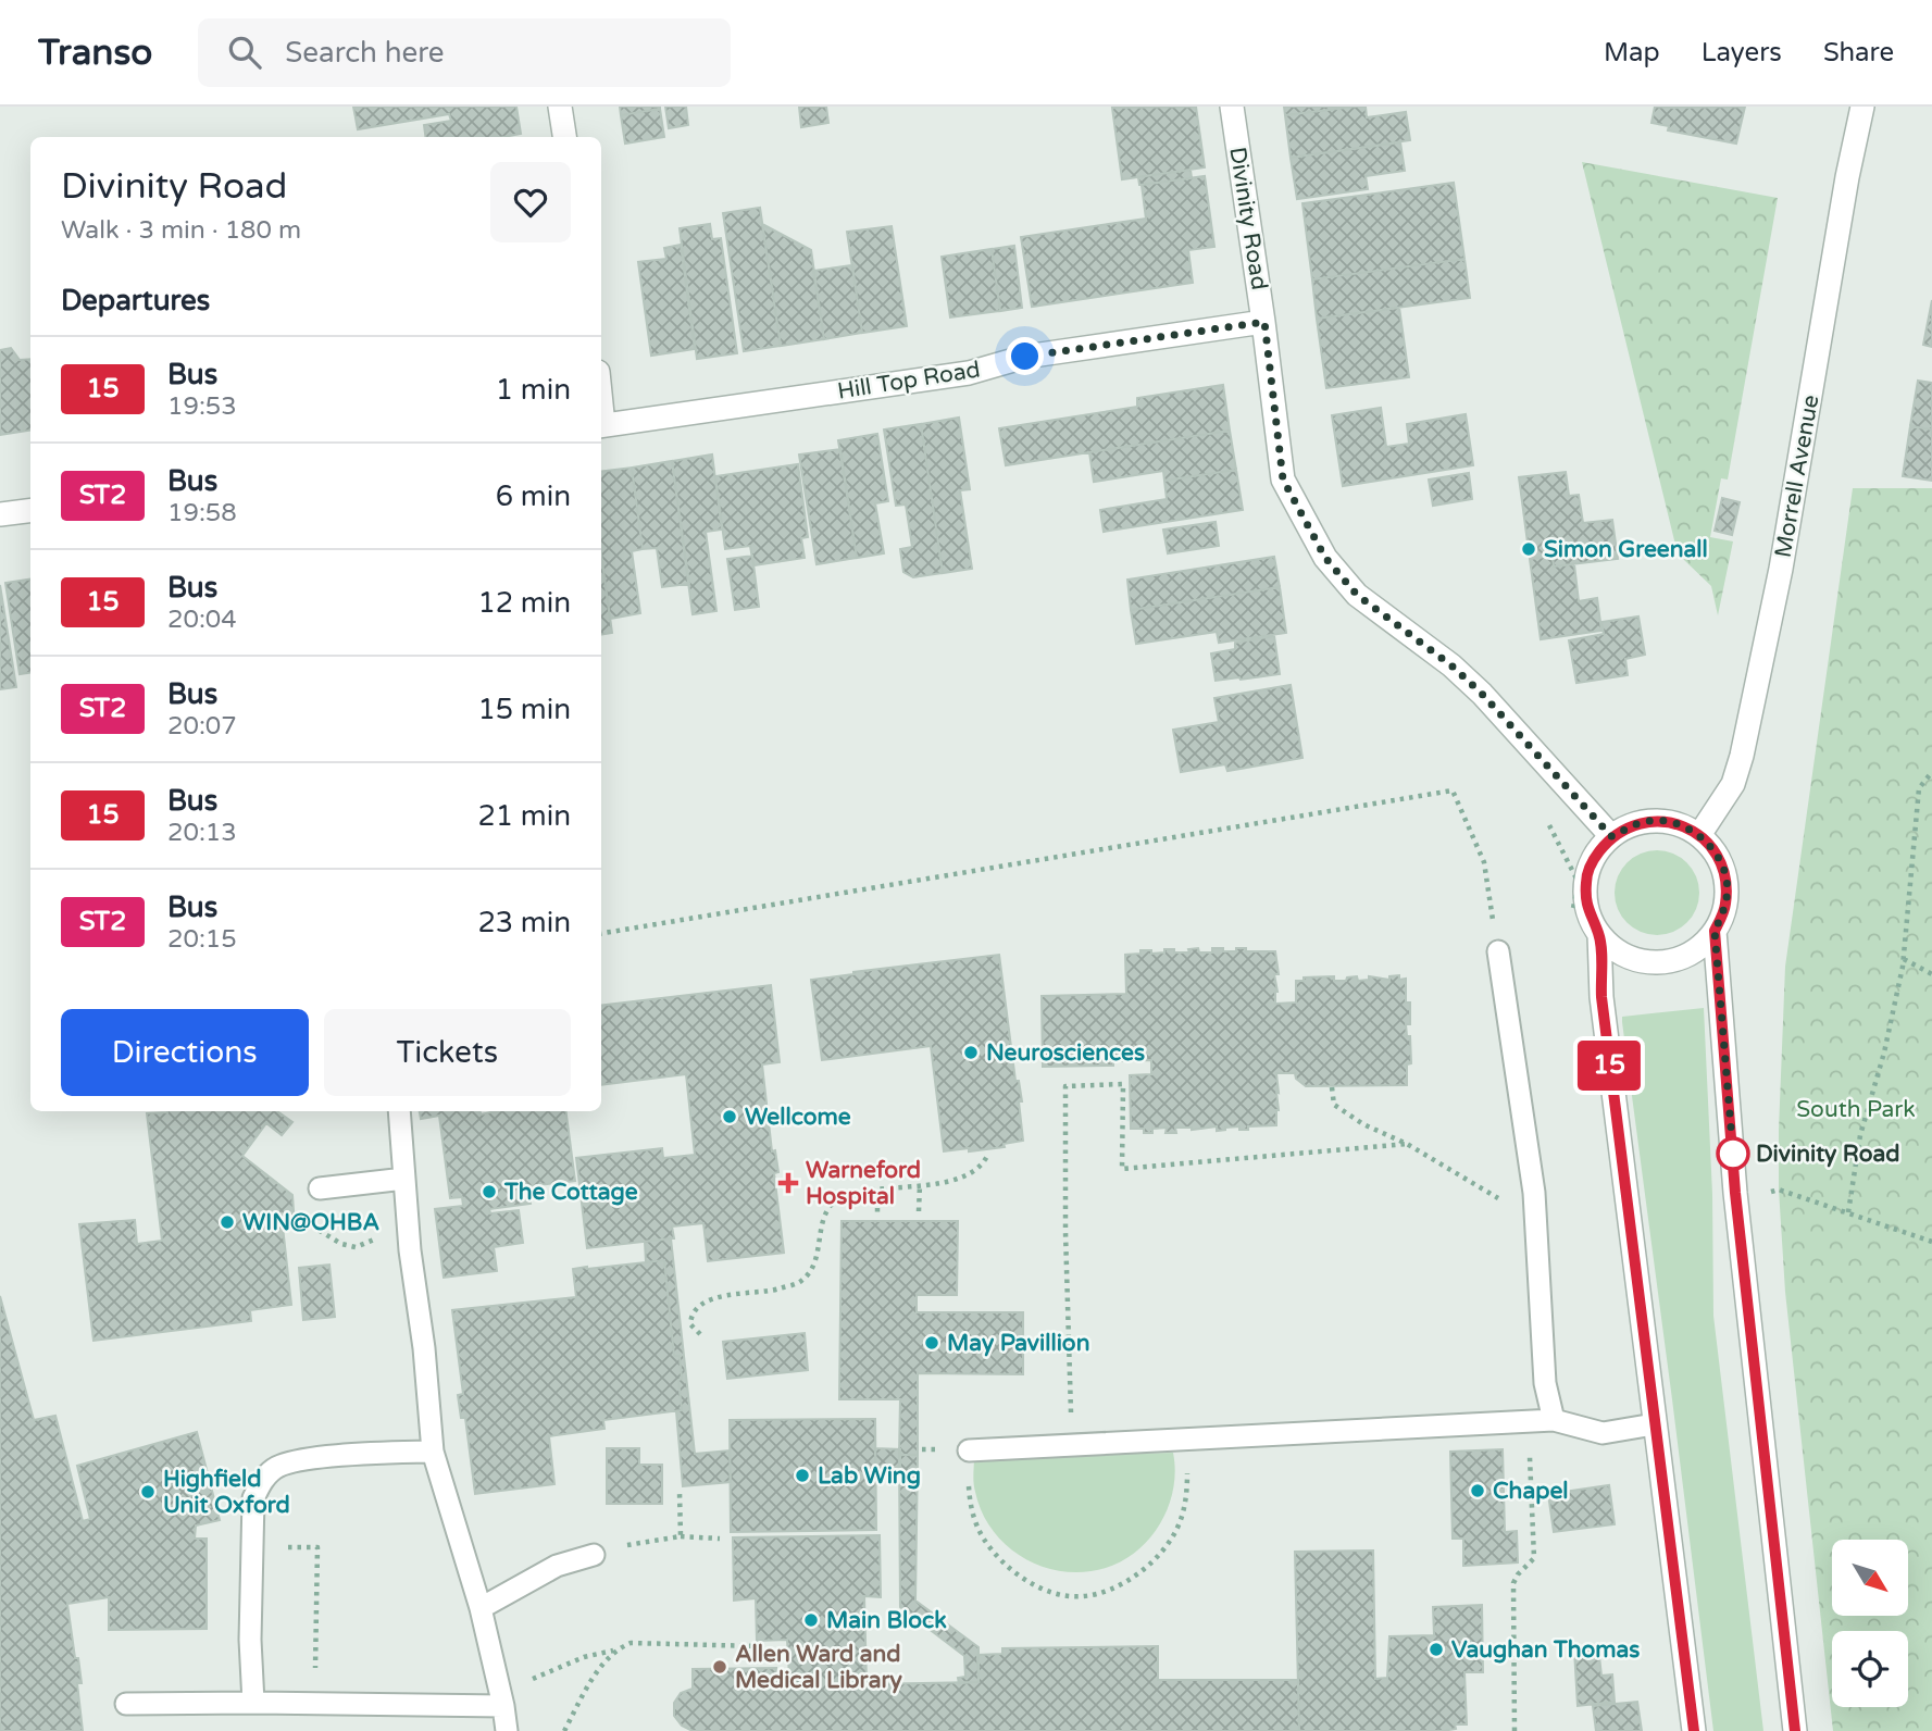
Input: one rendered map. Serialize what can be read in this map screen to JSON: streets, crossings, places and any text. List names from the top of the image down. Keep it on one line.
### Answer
{"streets":{"street":["Divinity Road","Hill Top Road","Morrell Avenue"]},"crossings":[["Divinity Road","Hill Top Road"],["Divinity Road","Morrell Avenue"]],"parks":["South Park"],"places":{"other":["Simon Greenall","Neurosciences","Wellcome","Divinity Road","The Cottage","WIN@OHBA","May Pavillion","Lab Wing","Chapel","Highfield Unit Oxford","Main Block","Vaughan Thomas","Allen Ward and Medical Library"],"health":["Warneford Hospital"]},"lines":["bus line 15"],"north":"bottom right","page":{"header":"Transo","search":"Search here","nav":["Map","Layers","Share"],"on_map":"15","heading":[["Divinity Road","Walk · 3 min · 180 m"],"Departures"],"list":[{"mark":"15","name":"Bus","note":"19:53","value":"1 min"},{"mark":"ST2","name":"Bus","note":"19:58","value":"6 min"},{"mark":"15","name":"Bus","note":"20:04","value":"12 min"},{"mark":"ST2","name":"Bus","note":"20:07","value":"15 min"},{"mark":"15","name":"Bus","note":"20:13","value":"21 min"},{"mark":"ST2","name":"Bus","note":"20:15","value":"23 min"}],"buttons":["Directions","Tickets"]}}
